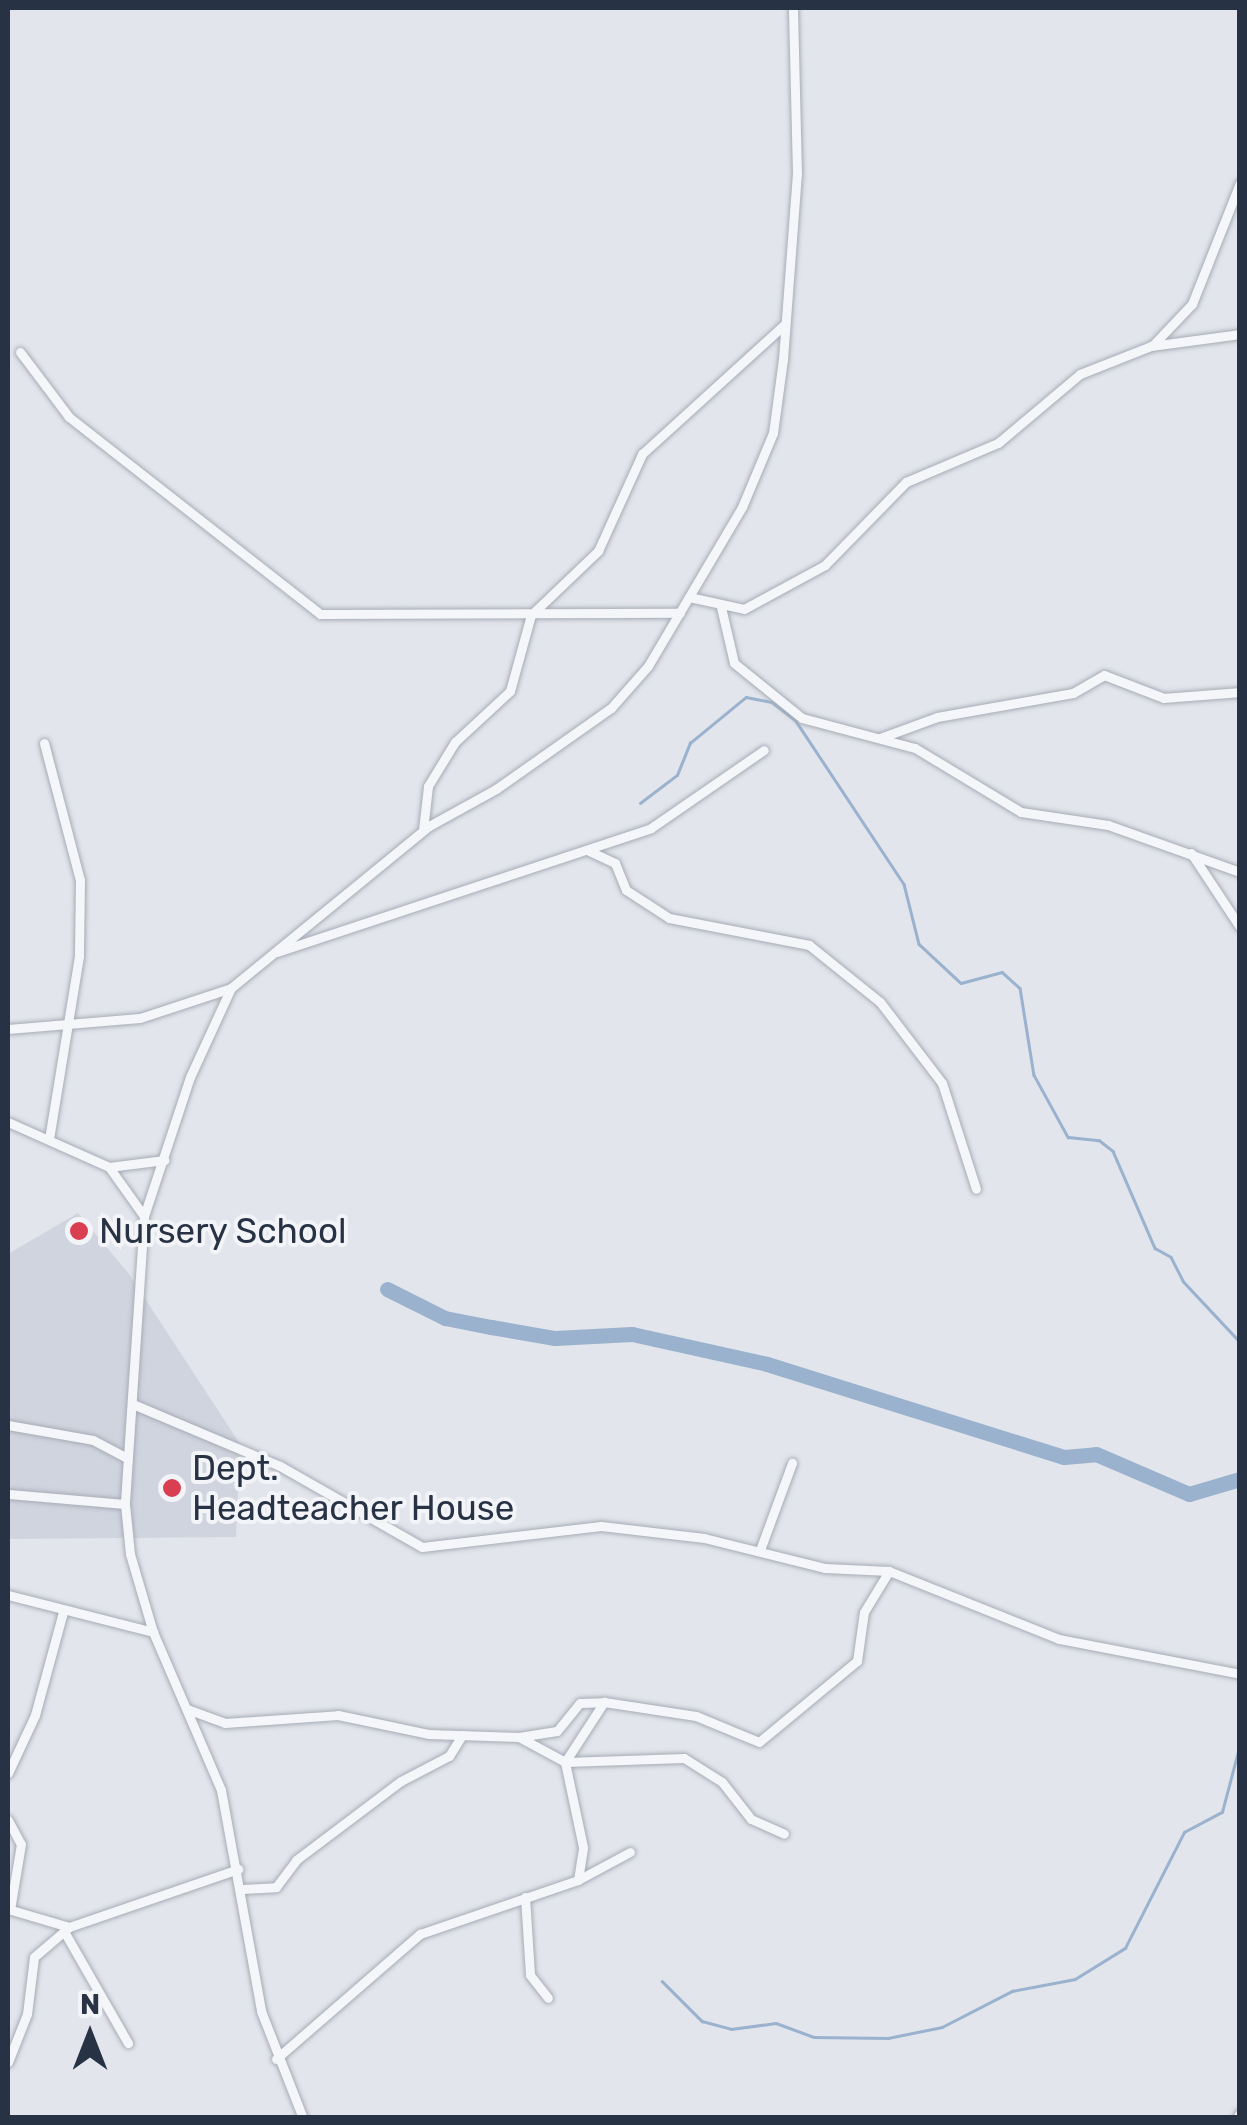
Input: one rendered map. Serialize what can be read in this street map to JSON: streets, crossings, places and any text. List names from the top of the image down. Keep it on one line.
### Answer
{"places":["Nursery School","Dept. Headteacher House"],"north":"top"}
